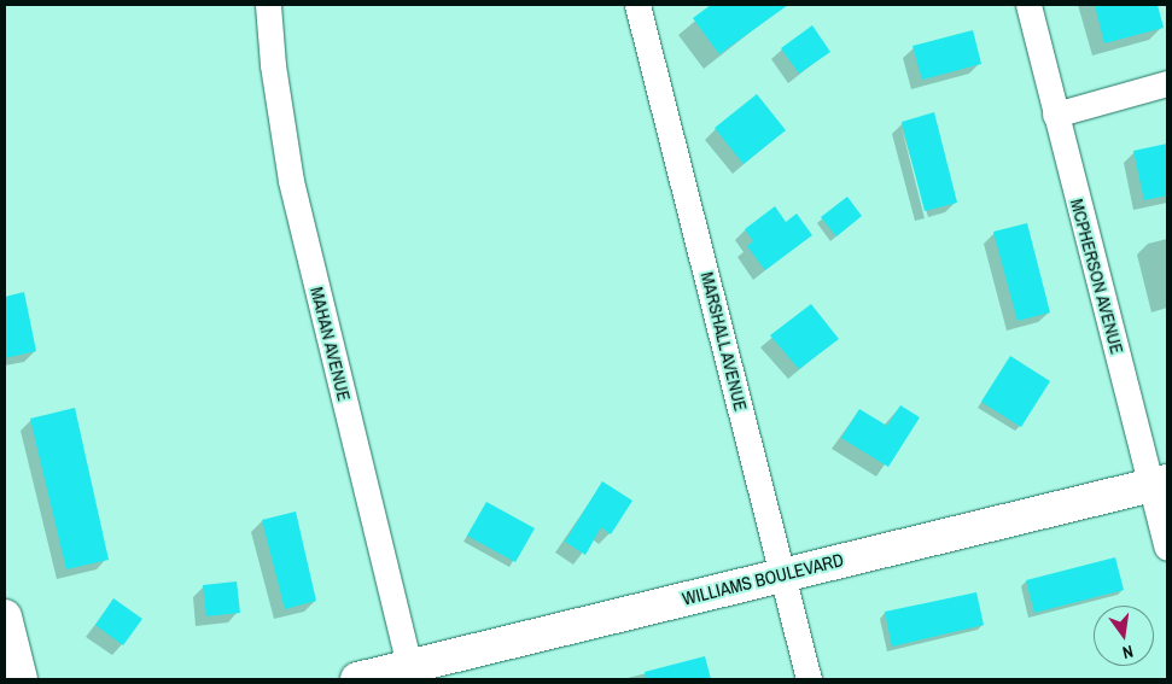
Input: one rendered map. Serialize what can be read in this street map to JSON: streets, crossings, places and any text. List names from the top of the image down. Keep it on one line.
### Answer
{"streets":{"street":["MCPHERSON AVENUE","MARSHALL AVENUE","MAHAN AVENUE","WILLIAMS BOULEVARD"]},"crossings":[["MCPHERSON AVENUE","WILLIAMS BOULEVARD"],["MARSHALL AVENUE","WILLIAMS BOULEVARD"],["MAHAN AVENUE","WILLIAMS BOULEVARD"]],"north":"bottom"}
